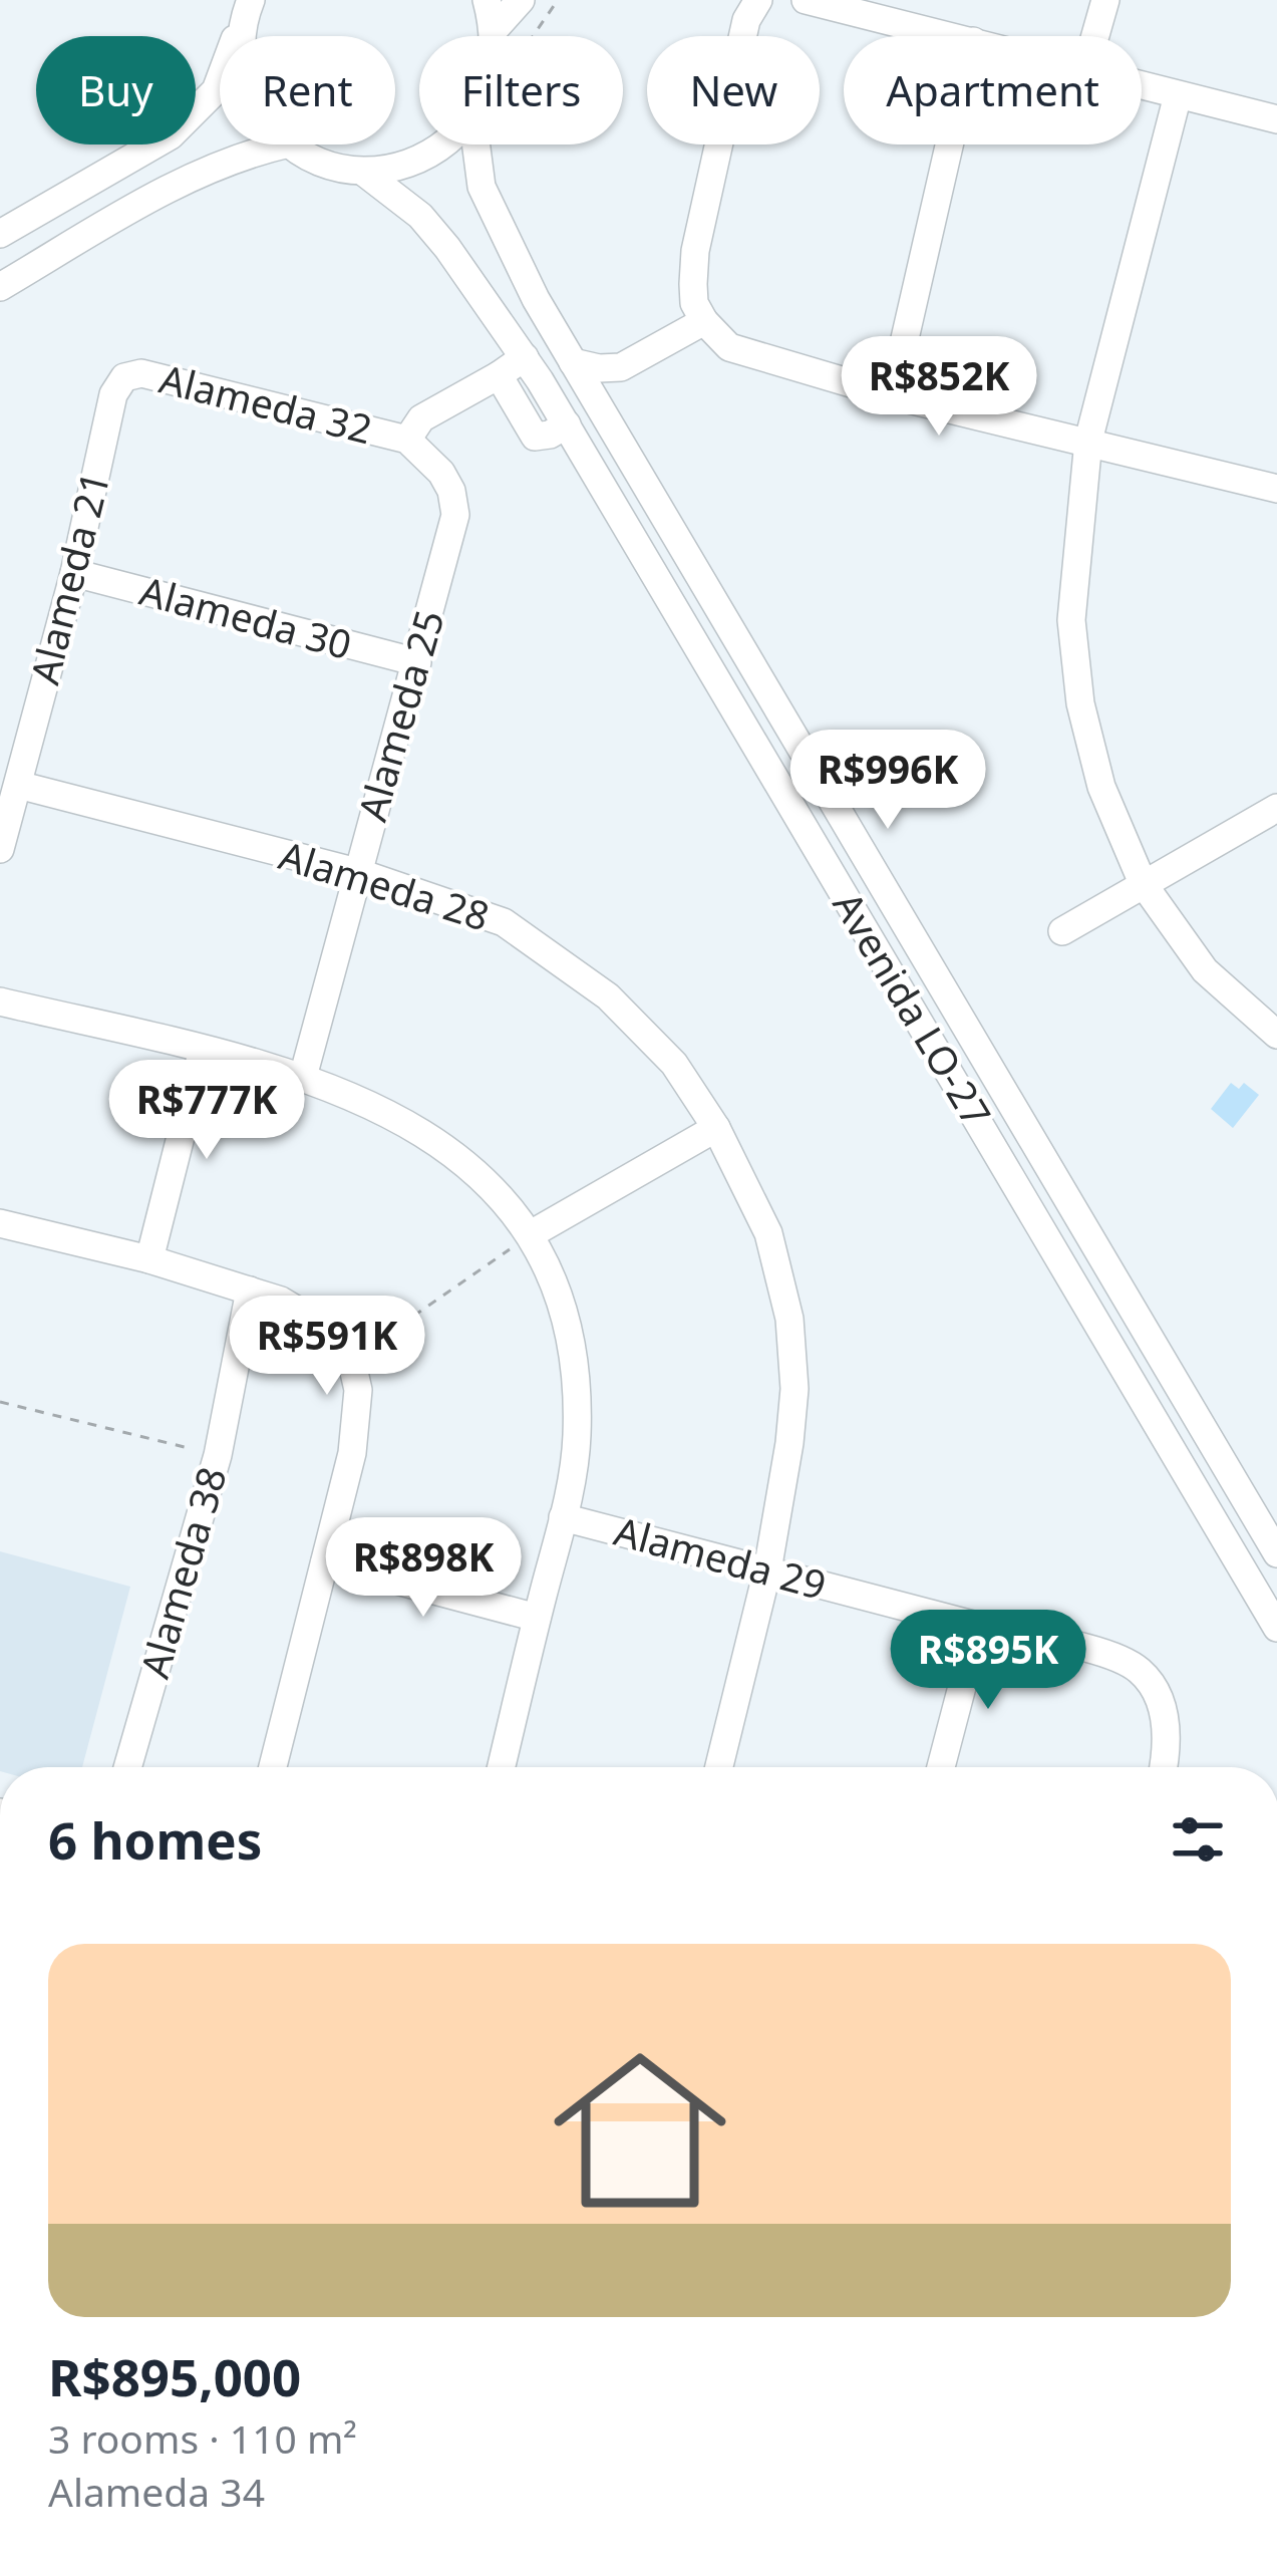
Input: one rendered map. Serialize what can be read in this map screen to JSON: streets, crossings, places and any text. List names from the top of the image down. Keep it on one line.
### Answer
{"streets":{"street":["Alameda 32","Alameda 21","Alameda 30","Alameda 25","Alameda 28","Avenida LO-27","Alameda 29","Alameda 38"]},"crossings":[["Alameda 32","Alameda 21"],["Alameda 32","Alameda 25"],["Alameda 21","Alameda 30"],["Alameda 21","Alameda 28"],["Alameda 30","Alameda 25"],["Alameda 25","Alameda 28"],["Alameda 28","Alameda 29"]],"page":{"chip":["Buy","Rent","Filters","New","Apartment"],"price":["R$852K","R$996K","R$777K","R$591K","R$898K","R$895K"],"heading":"6 homes","list":[{"name":"R$895,000","note":"3 rooms · 110 m² · Alameda 34"}]}}
